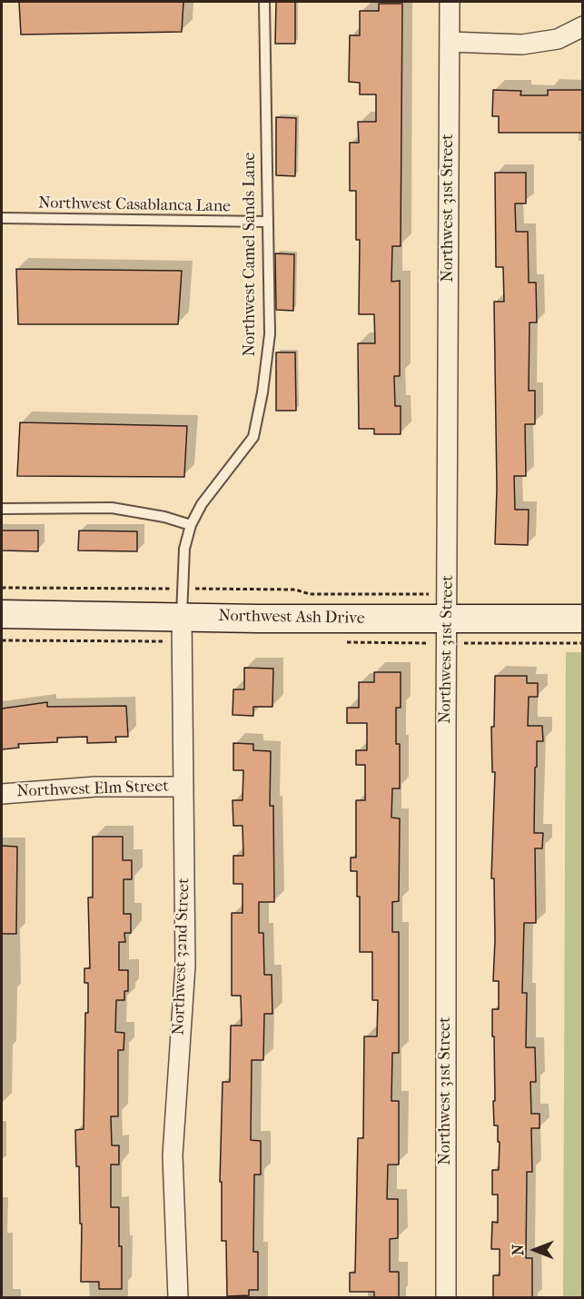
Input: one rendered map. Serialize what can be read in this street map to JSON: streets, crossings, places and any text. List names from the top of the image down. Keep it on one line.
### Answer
{"streets":{"street":["Northwest 31st Street","Northwest Ash Drive","Northwest Elm Street","Northwest 32nd Street"],"lane":["Northwest Casablanca Lane","Northwest Camel Sands Lane"]},"crossings":[["Northwest Casablanca Lane","Northwest Camel Sands Lane"],["Northwest 31st Street","Northwest Ash Drive"],["Northwest Camel Sands Lane","Northwest Ash Drive"],["Northwest Camel Sands Lane","Northwest 32nd Street"],["Northwest Ash Drive","Northwest 32nd Street"],["Northwest Elm Street","Northwest 32nd Street"]],"north":"left"}
